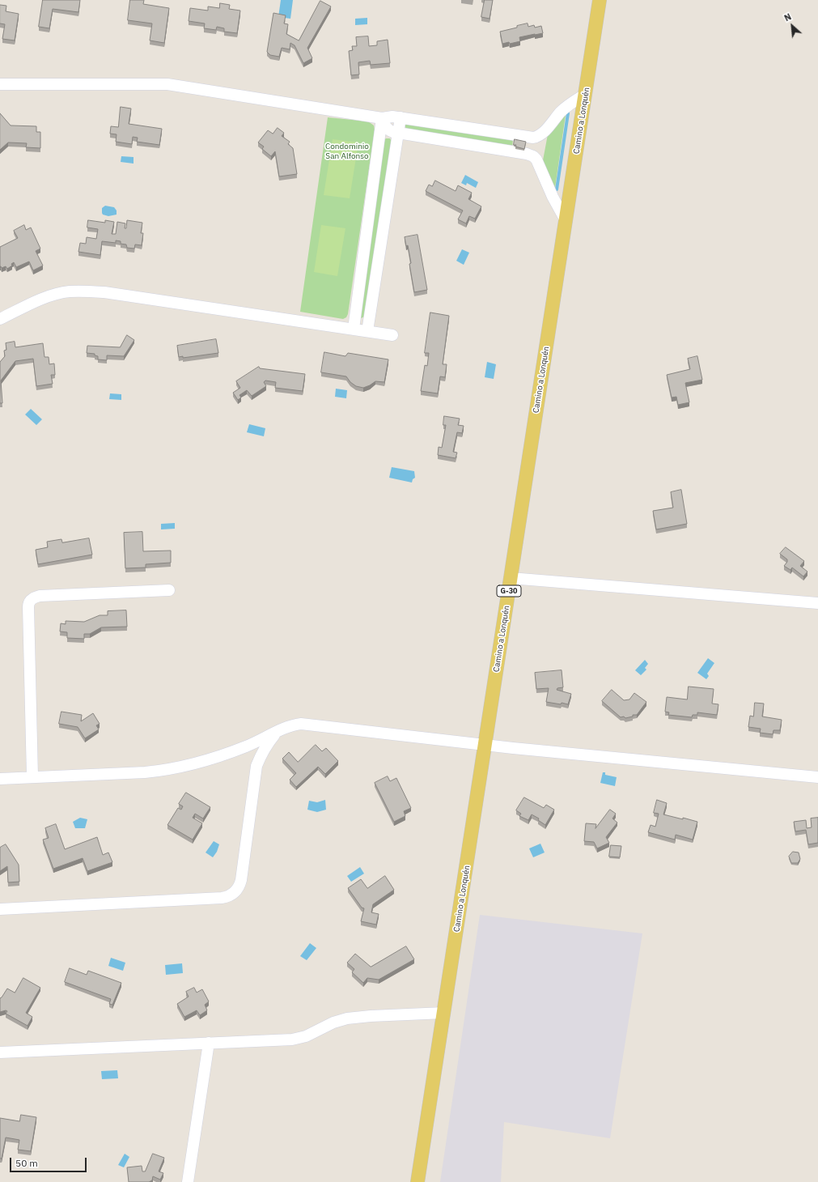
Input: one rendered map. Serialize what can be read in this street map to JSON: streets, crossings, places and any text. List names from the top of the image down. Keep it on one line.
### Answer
{"streets":{"main road":["Camino a Lonquén","G-30"]},"parks":["Condominio San Alfonso"],"scale_bar":"50 m","north":"top left"}
